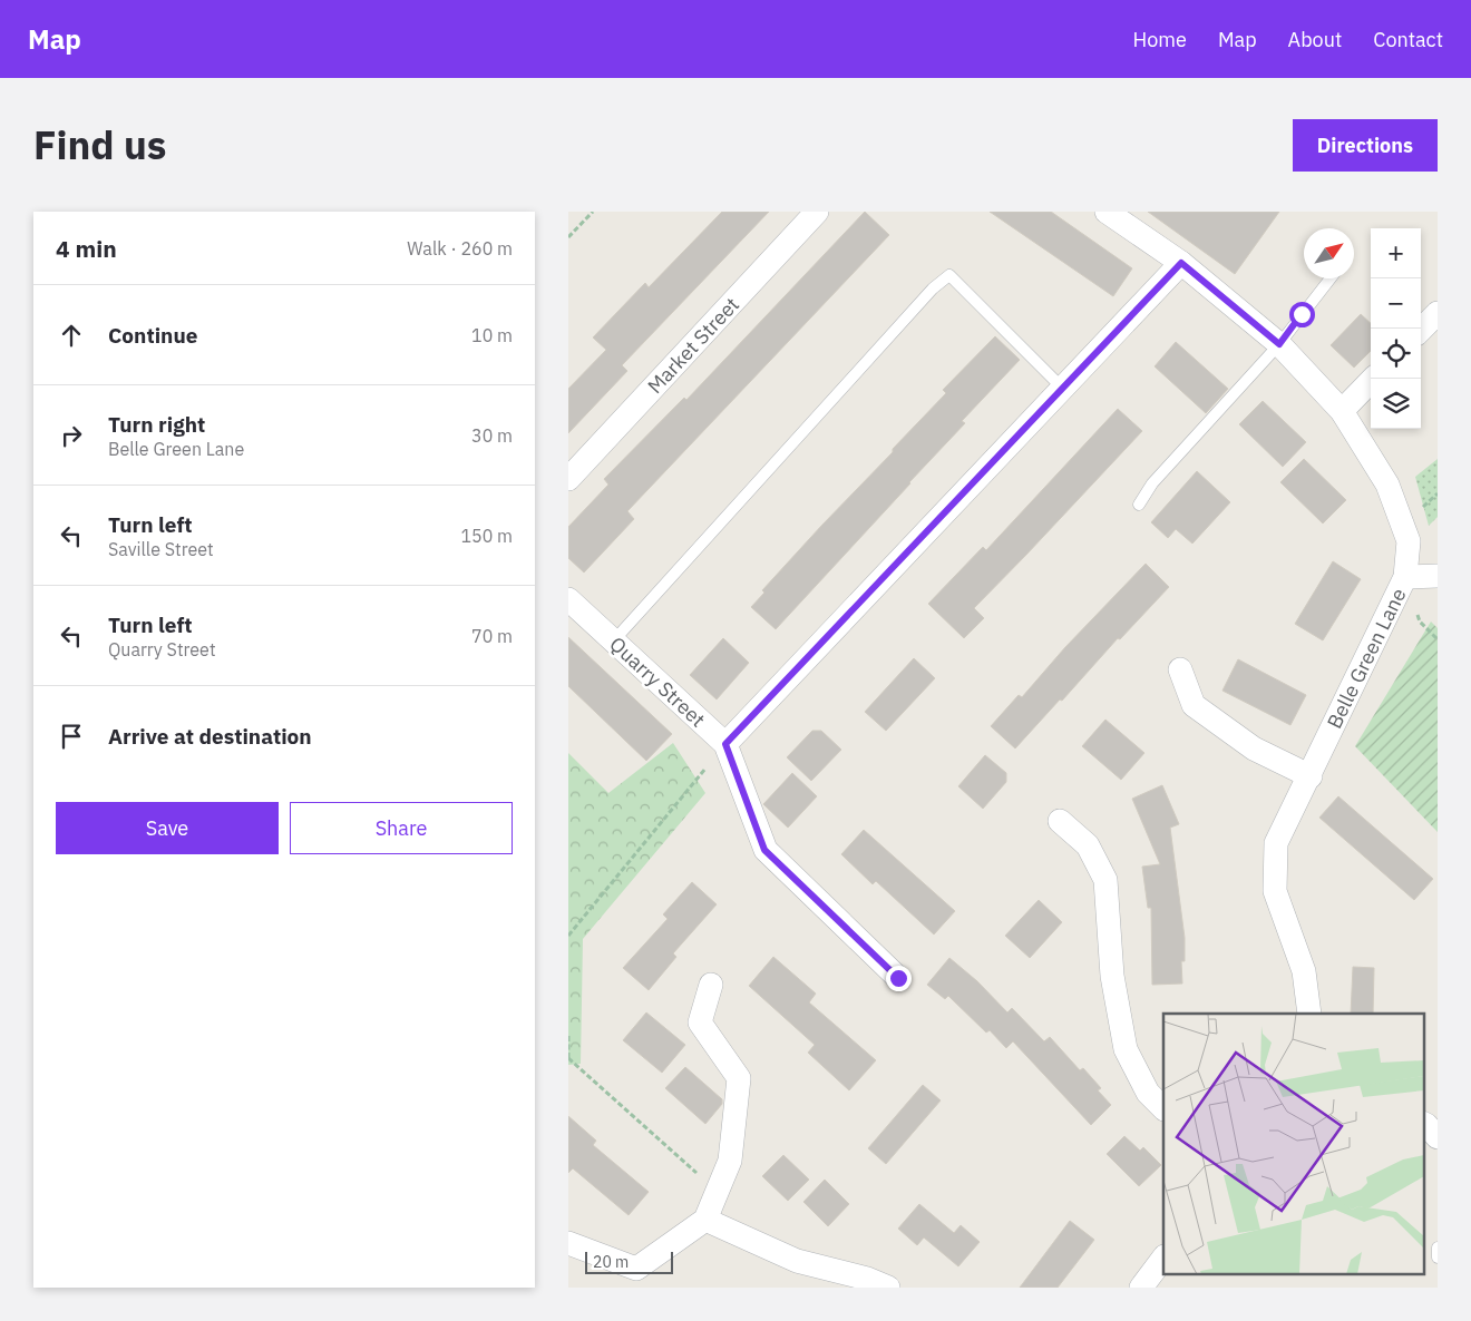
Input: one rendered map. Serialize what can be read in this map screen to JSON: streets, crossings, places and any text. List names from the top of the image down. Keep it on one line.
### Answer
{"streets":{"street":["Market Street","Belle Green Lane","Quarry Street"]},"scale_bar":"20 m","north":"top right","page":{"header":"Map","nav":["Home","Map","About","Contact"],"title":"Find us","buttons":["Directions",["Save","Share"]],"heading":["4 min","Walk · 260 m"],"map_buttons":["+","−"],"list":[["Continue","10 m"],["Turn right","Belle Green Lane","30 m"],["Turn left","Saville Street","150 m"],["Turn left","Quarry Street","70 m"],"Arrive at destination"],"scale":"20 m"}}
